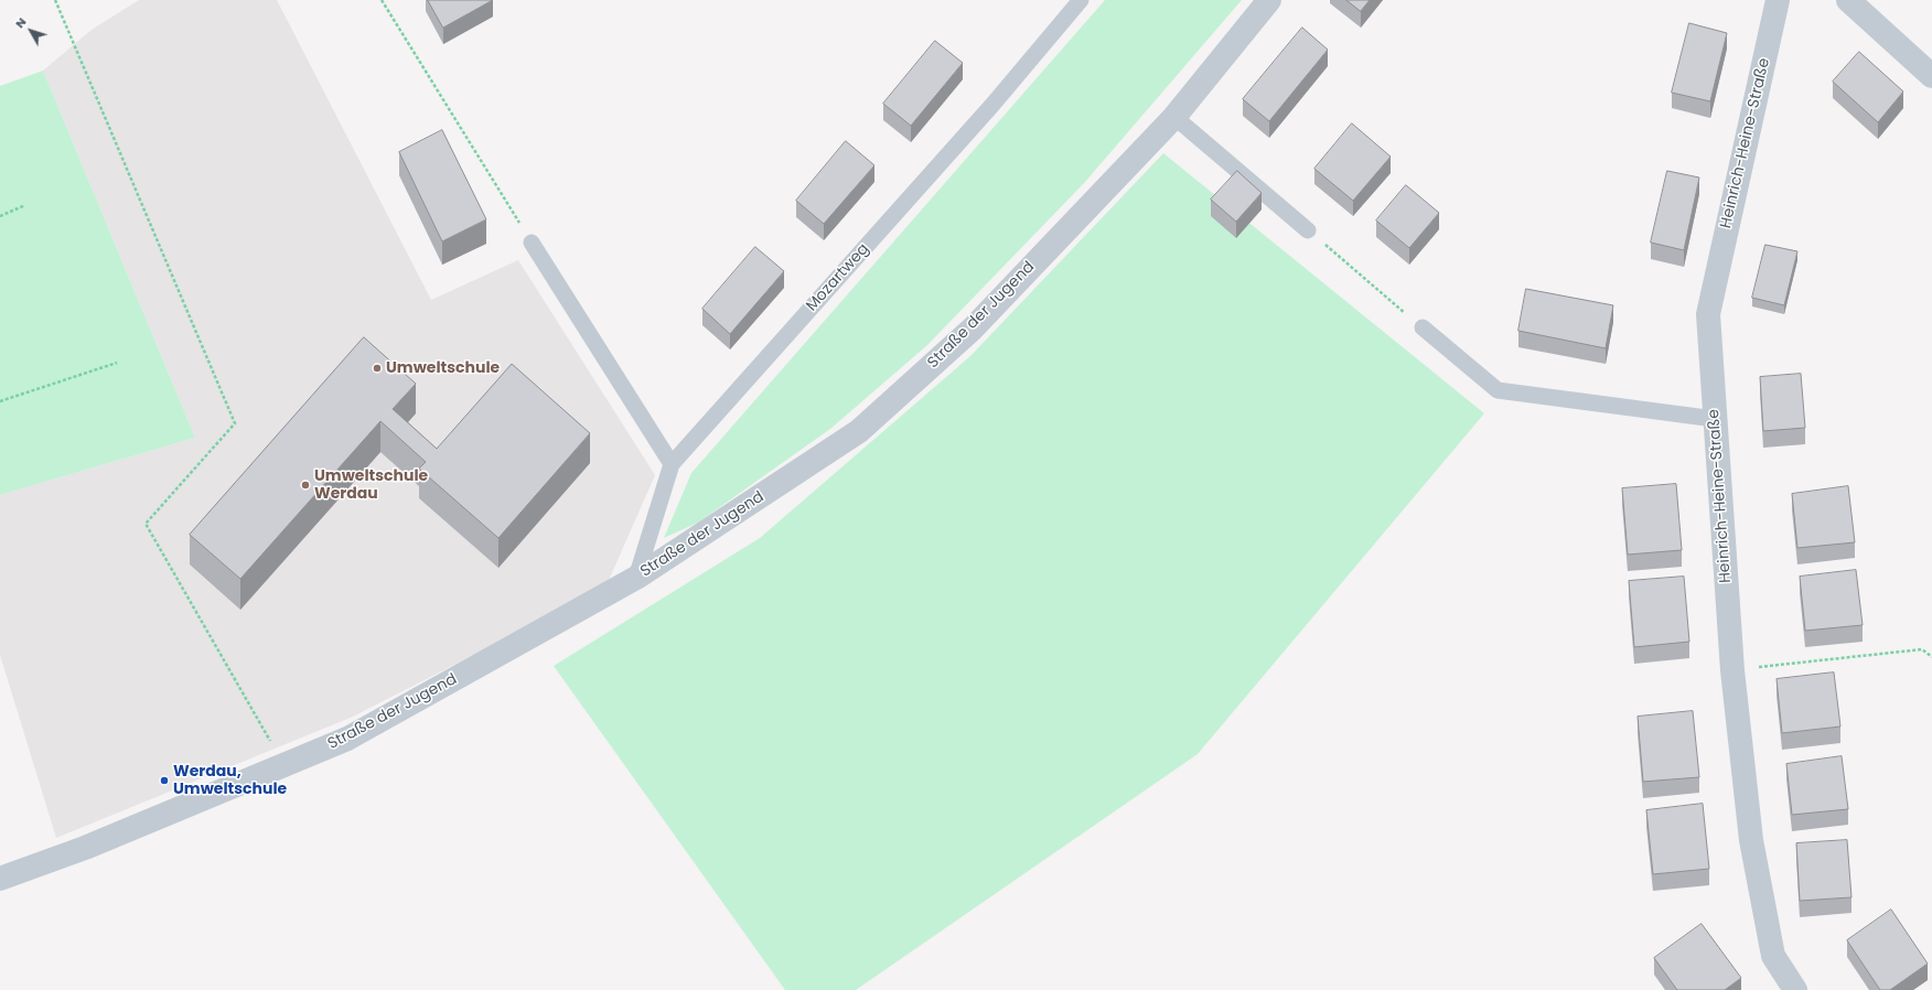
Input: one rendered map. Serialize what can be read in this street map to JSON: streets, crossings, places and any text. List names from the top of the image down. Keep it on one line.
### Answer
{"streets":{"street":["Heinrich-Heine-Straße","Straße der Jugend"],"lane":["Mozartweg"]},"crossings":[["Mozartweg","Straße der Jugend"]],"places":["Umweltschule","Umweltschule Werdau","Werdau, Umweltschule"],"north":"top left"}
